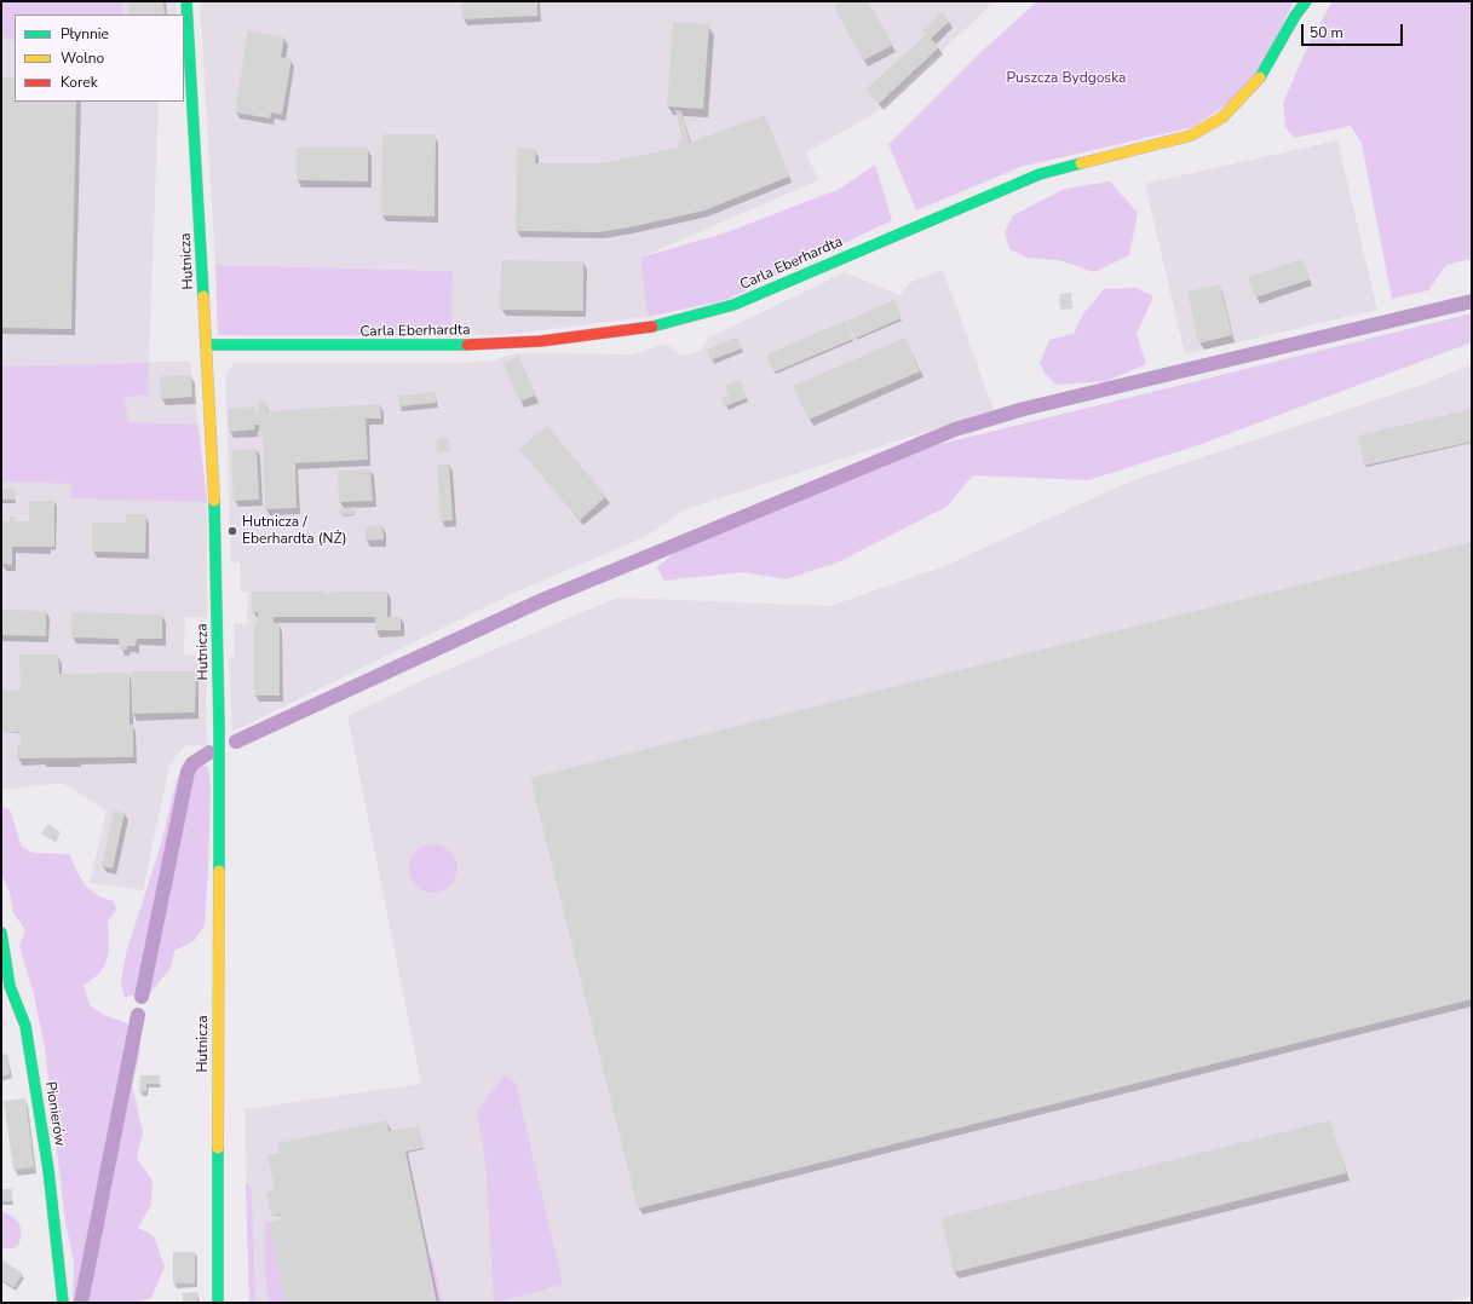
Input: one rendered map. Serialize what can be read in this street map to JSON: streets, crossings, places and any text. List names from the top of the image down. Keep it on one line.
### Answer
{"streets":{"street":["Hutnicza","Carla Eberhardta","Pionierów"]},"crossings":[["Hutnicza","Carla Eberhardta"]],"parks":["Puszcza Bydgoska"],"places":["Hutnicza / Eberhardta (NŻ)"],"legend":["Płynnie","Wolno","Korek"],"scale_bar":"50 m"}
